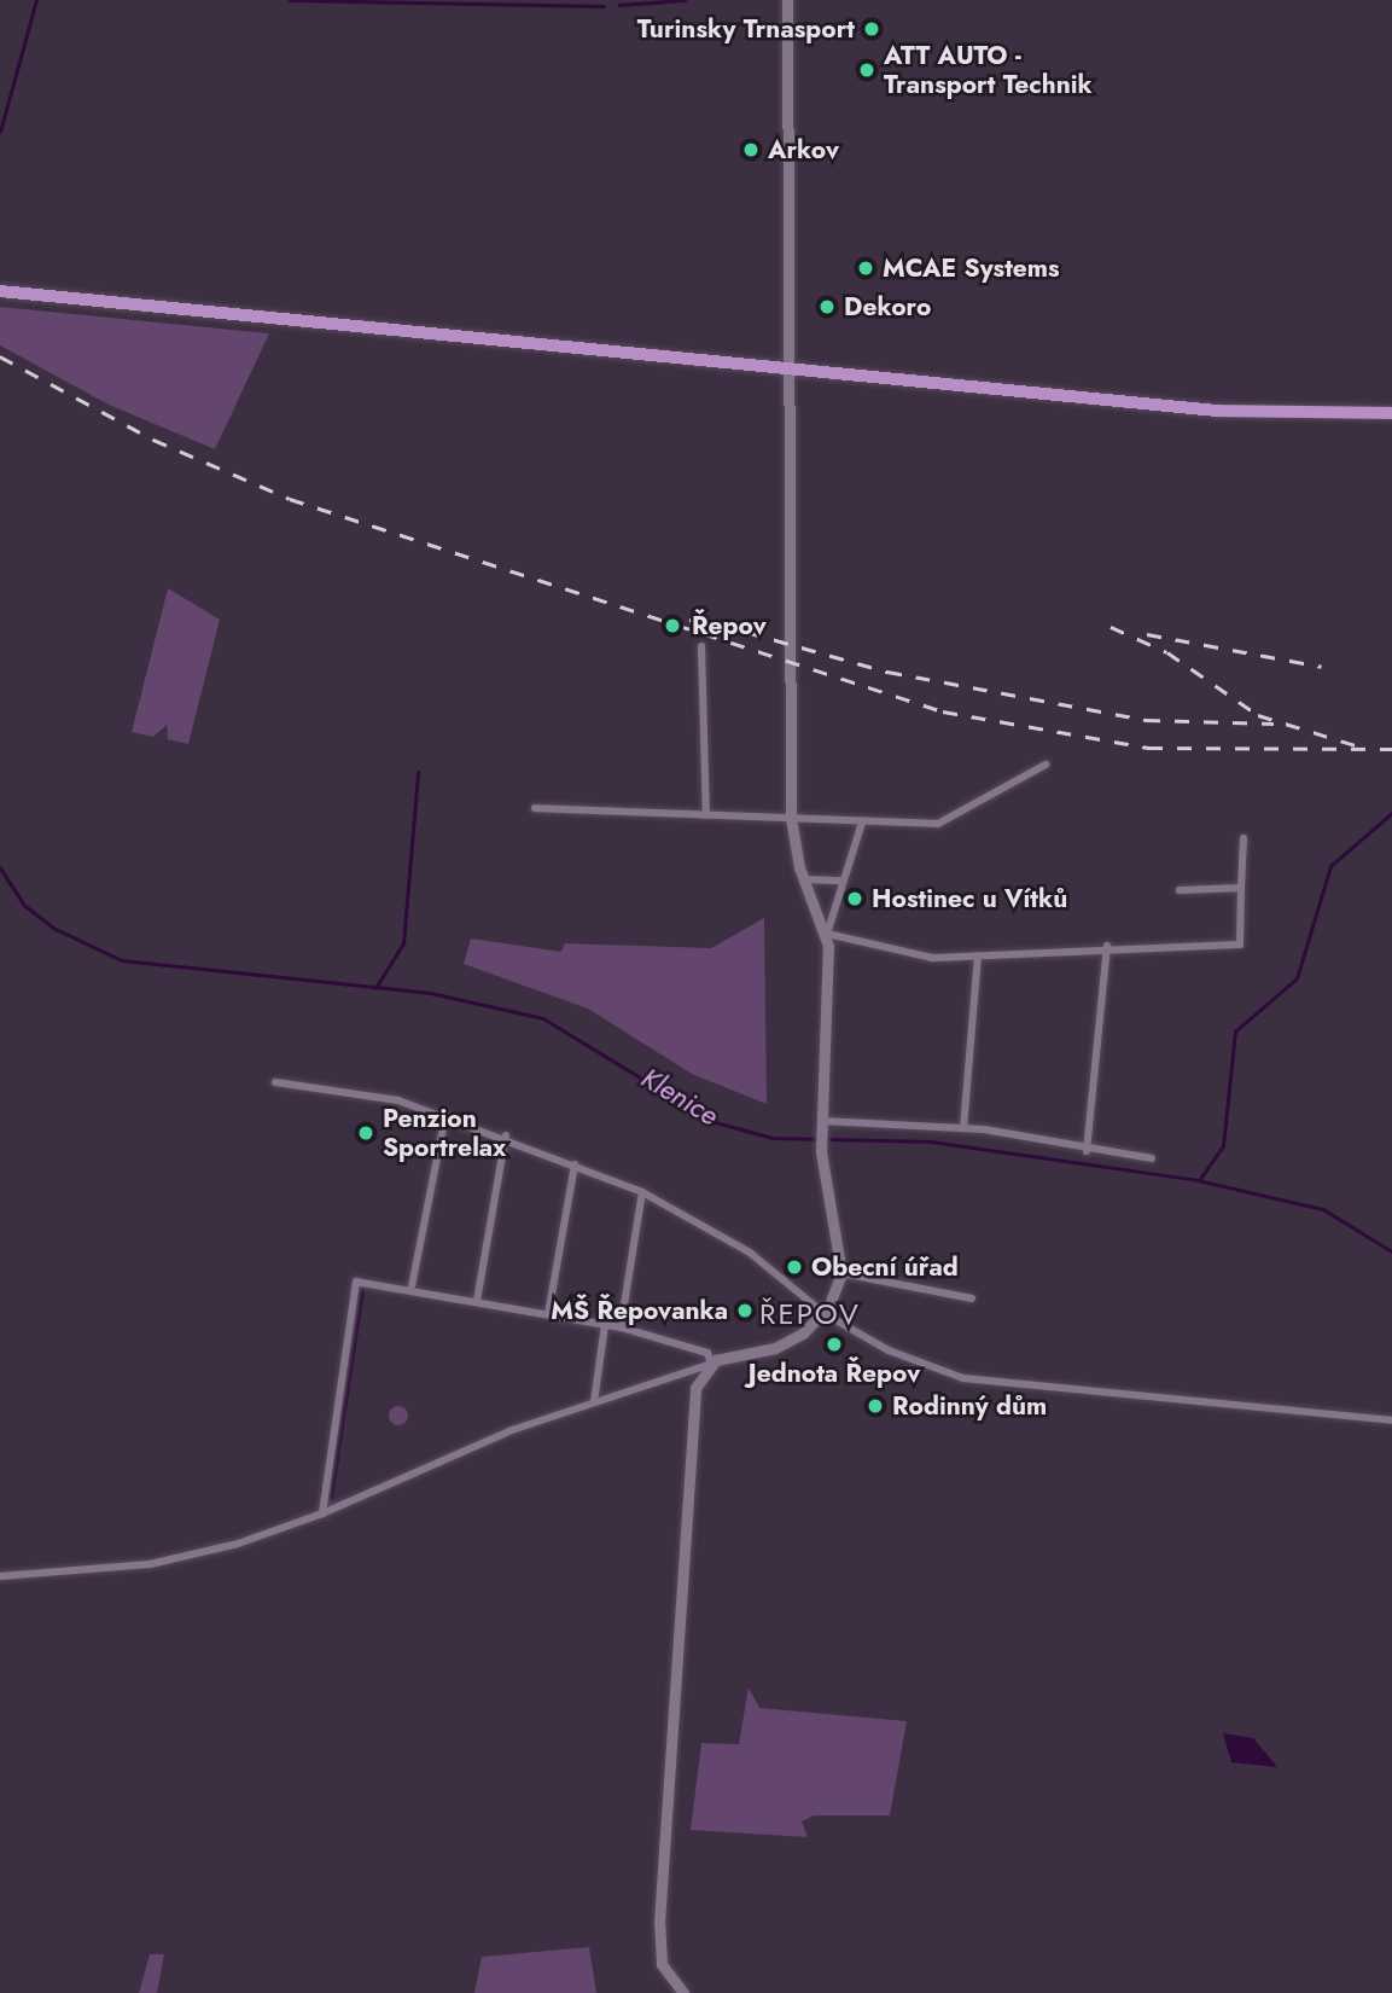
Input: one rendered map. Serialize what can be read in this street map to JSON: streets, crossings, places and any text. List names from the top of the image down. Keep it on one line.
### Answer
{"districts":["ŘEPOV"],"water":["Klenice"],"places":["Turinsky Trnasport","ATT AUTO - Transport Technik","Arkov","MCAE Systems","Dekoro","Řepov","Hostinec u Vítků","Penzion Sportrelax","Obecní úřad","MŠ Řepovanka","Jednota Řepov","Rodinný dům"]}
